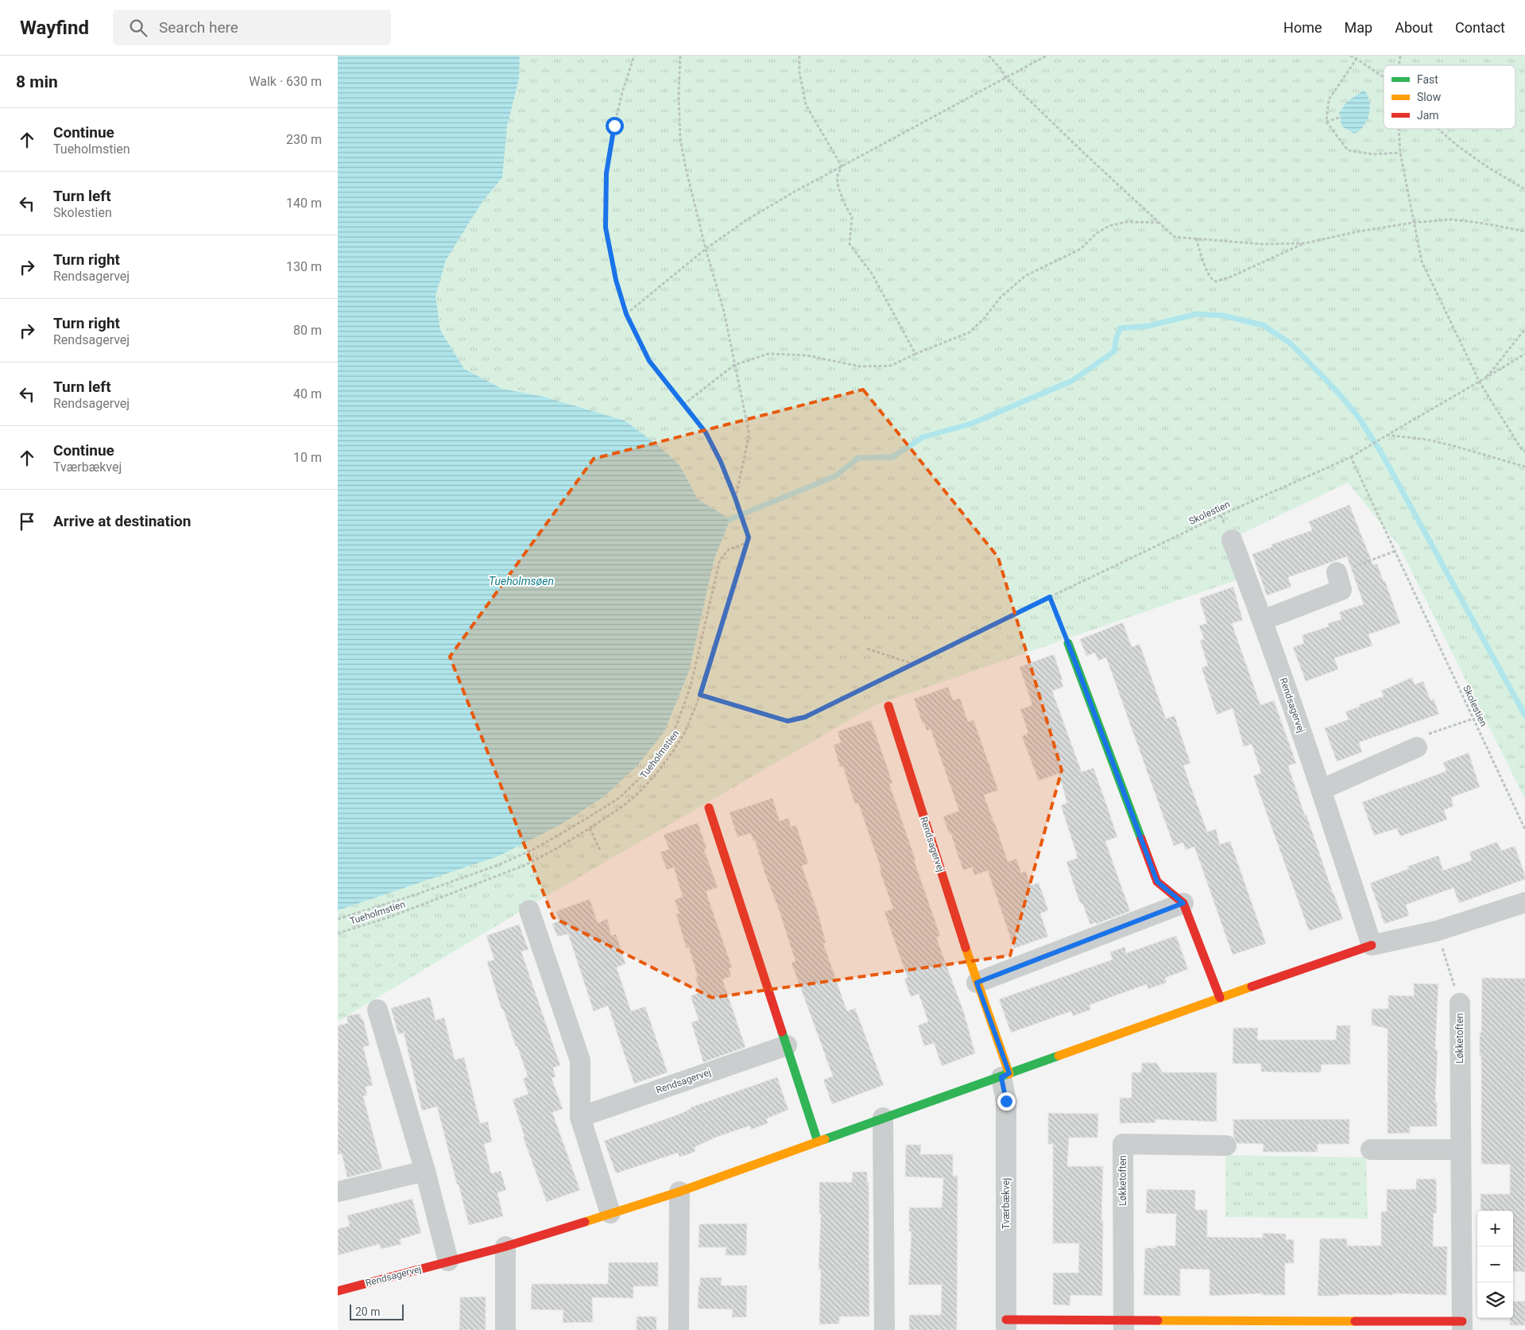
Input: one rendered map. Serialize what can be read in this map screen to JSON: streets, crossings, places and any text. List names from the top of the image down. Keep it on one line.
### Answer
{"streets":{"street":["Rendsagervej","Løkketoften","Tværbækvej"],"path":["Skolestien","Tueholmstien"]},"crossings":[["Skolestien","Tueholmstien"],["Rendsagervej","Løkketoften"],["Rendsagervej","Tværbækvej"],["Løkketoften","Tværbækvej"]],"water":["Tueholmsøen"],"legend":["Fast","Slow","Jam"],"scale_bar":"20 m","page":{"header":"Wayfind","search":"Search here","nav":["Home","Map","About","Contact"],"heading":["8 min","Walk · 630 m"],"list":[["Continue","Tueholmstien","230 m"],["Turn left","Skolestien","140 m"],["Turn right","Rendsagervej","130 m"],["Turn right","Rendsagervej","80 m"],["Turn left","Rendsagervej","40 m"],["Continue","Tværbækvej","10 m"],"Arrive at destination"],"map_buttons":["+","−"],"scale":"20 m"}}
